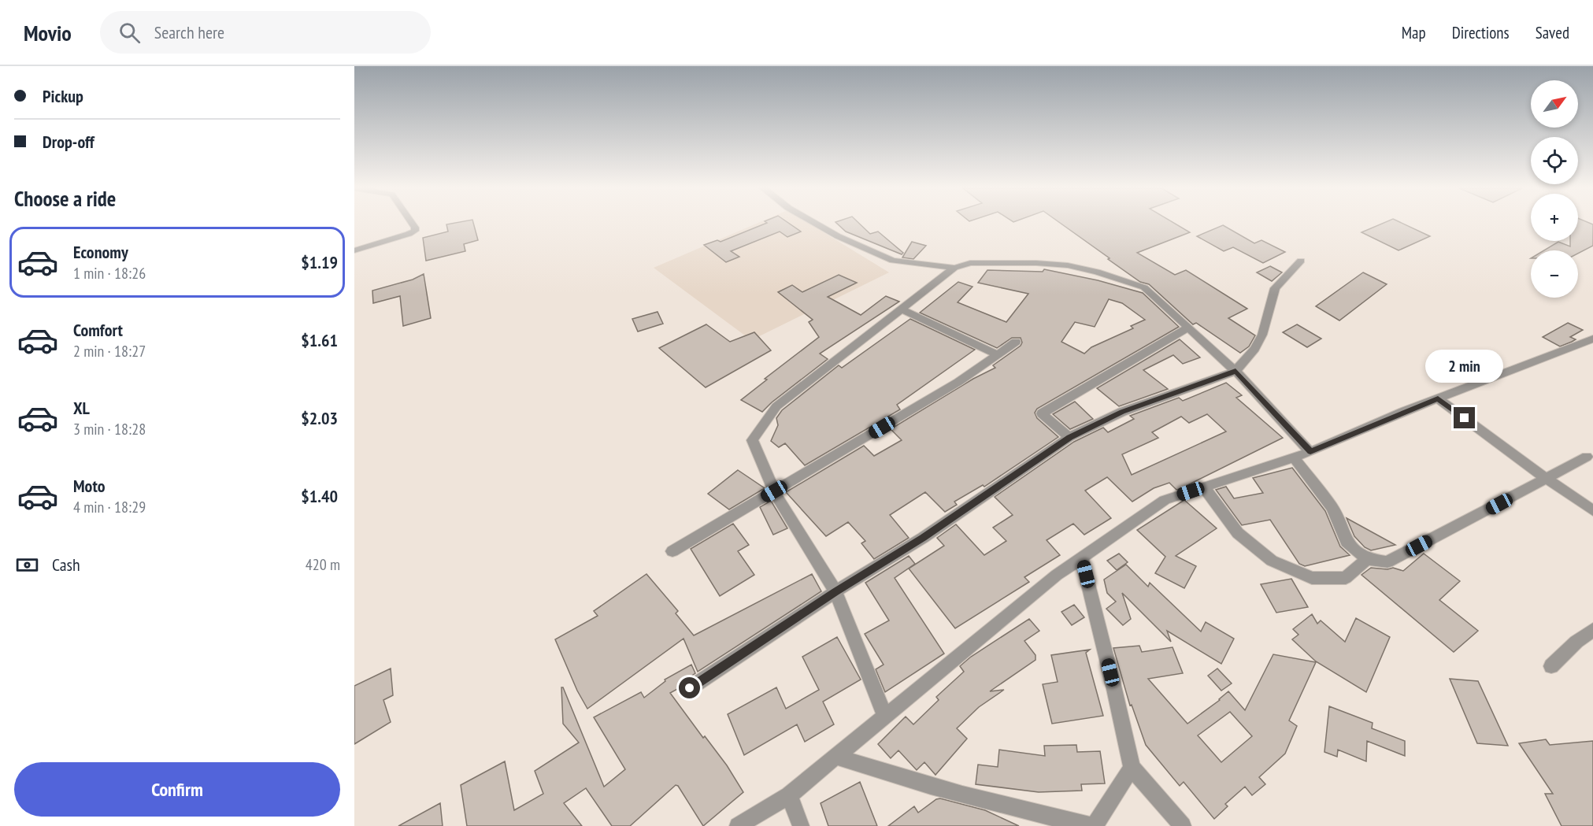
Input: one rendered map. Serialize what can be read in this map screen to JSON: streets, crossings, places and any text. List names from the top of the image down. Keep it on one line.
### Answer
{"north":"top right","page":{"header":"Movio","search":"Search here","nav":["Map","Directions","Saved"],"banner":["Pickup","Drop-off"],"map_buttons":["+","−"],"heading":"Choose a ride","list":[{"name":"Economy","note":"1 min · 18:26","value":"$1.19"},{"name":"Comfort","note":"2 min · 18:27","value":"$1.61"},{"name":"XL","note":"3 min · 18:28","value":"$2.03"},{"name":"Moto","note":"4 min · 18:29","value":"$1.40"}],"bubble":"2 min","pay":["Cash","420 m"],"buttons":"Confirm"}}
